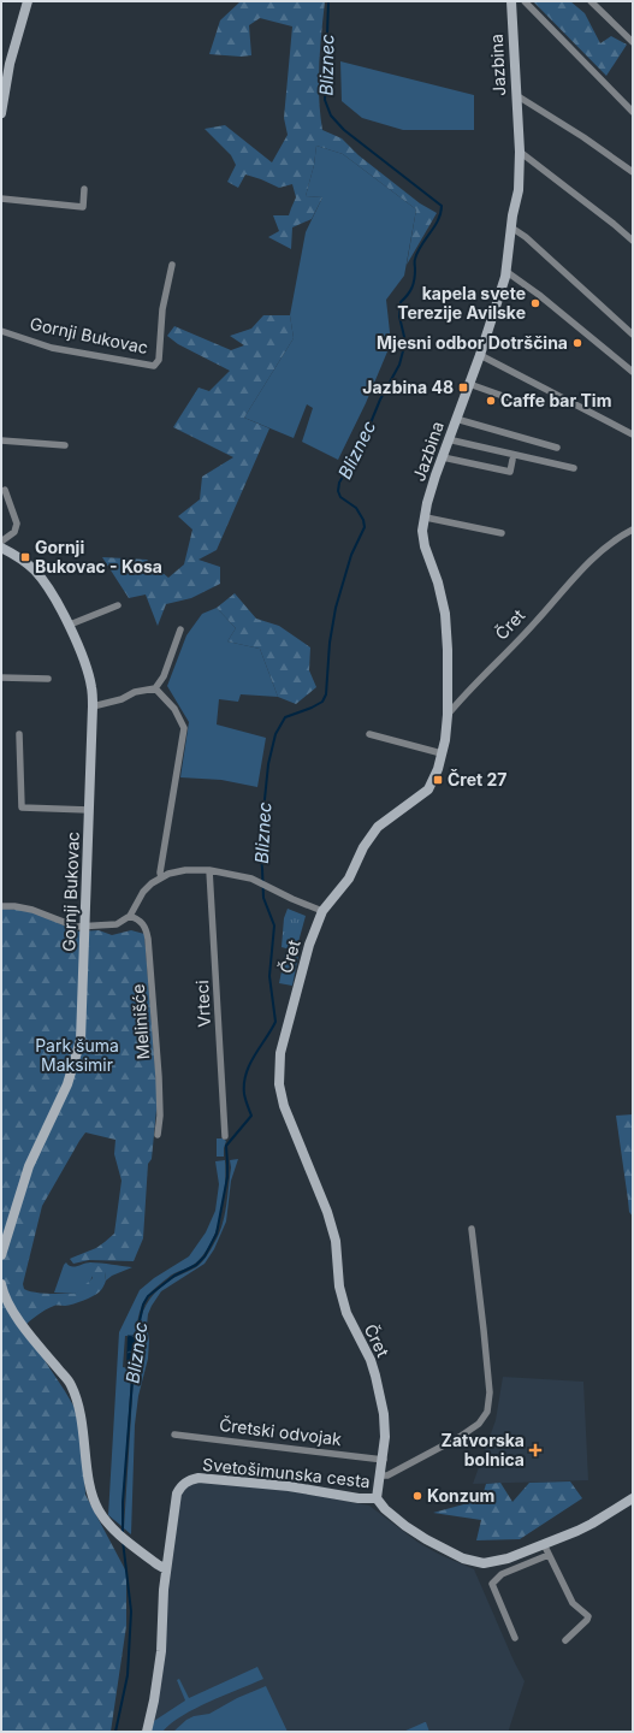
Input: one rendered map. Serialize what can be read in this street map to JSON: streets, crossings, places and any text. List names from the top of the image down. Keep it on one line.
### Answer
{"streets":{"street":["Jazbina","Gornji Bukovac","Čret","Vrteci","Melinišće","Čretski odvojak","Svetošimunska cesta"]},"crossings":[["Jazbina","Čret"],["Čret","Čretski odvojak"],["Čret","Svetošimunska cesta"]],"water":["Bliznec"],"parks":["Park šuma Maksimir"],"places":{"other":["kapela svete Terezije Avilske","Mjesni odbor Dotrščina","Caffe bar Tim","Konzum"],"transit":["Jazbina 48","Gornji Bukovac - Kosa","Čret 27"],"health":["Zatvorska bolnica"]}}
